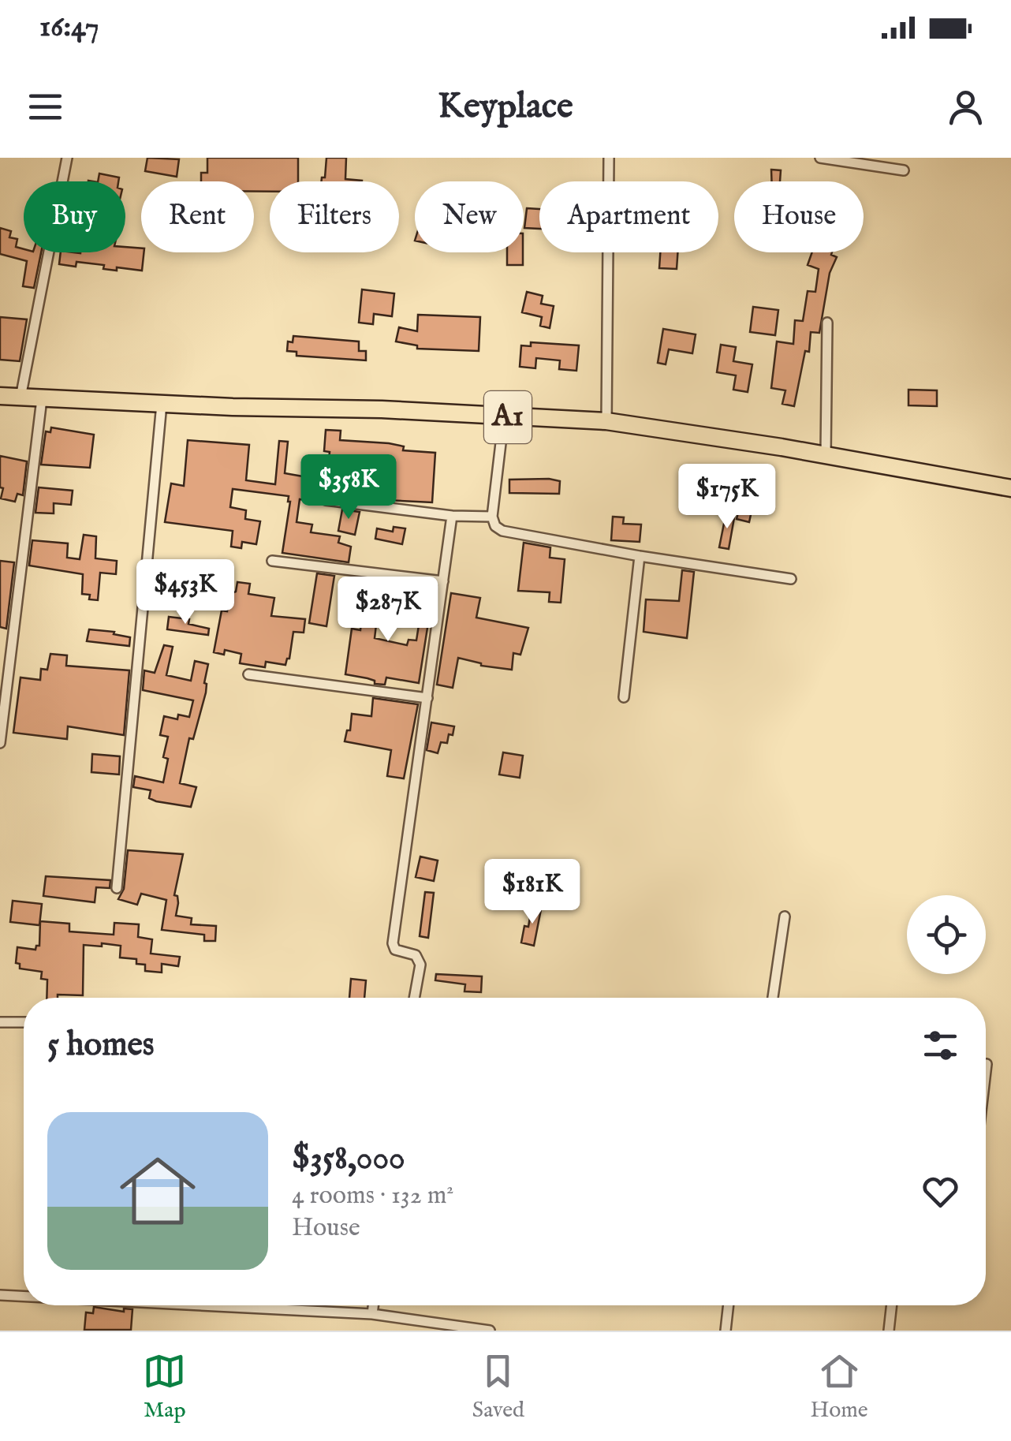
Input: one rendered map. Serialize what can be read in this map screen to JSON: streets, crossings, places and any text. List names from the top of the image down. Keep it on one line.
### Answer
{"streets":{"highway":["A1"]},"page":{"status":"16:47","header":"Keyplace","chip":["Buy","Rent","Filters","New","Apartment","House"],"price":["$358K","$175K","$453K","$287K","$181K"],"heading":"5 homes","list":[{"name":"$358,000","note":"4 rooms · 132 m² · House"}],"tabs":["Map","Saved","Home"]}}
